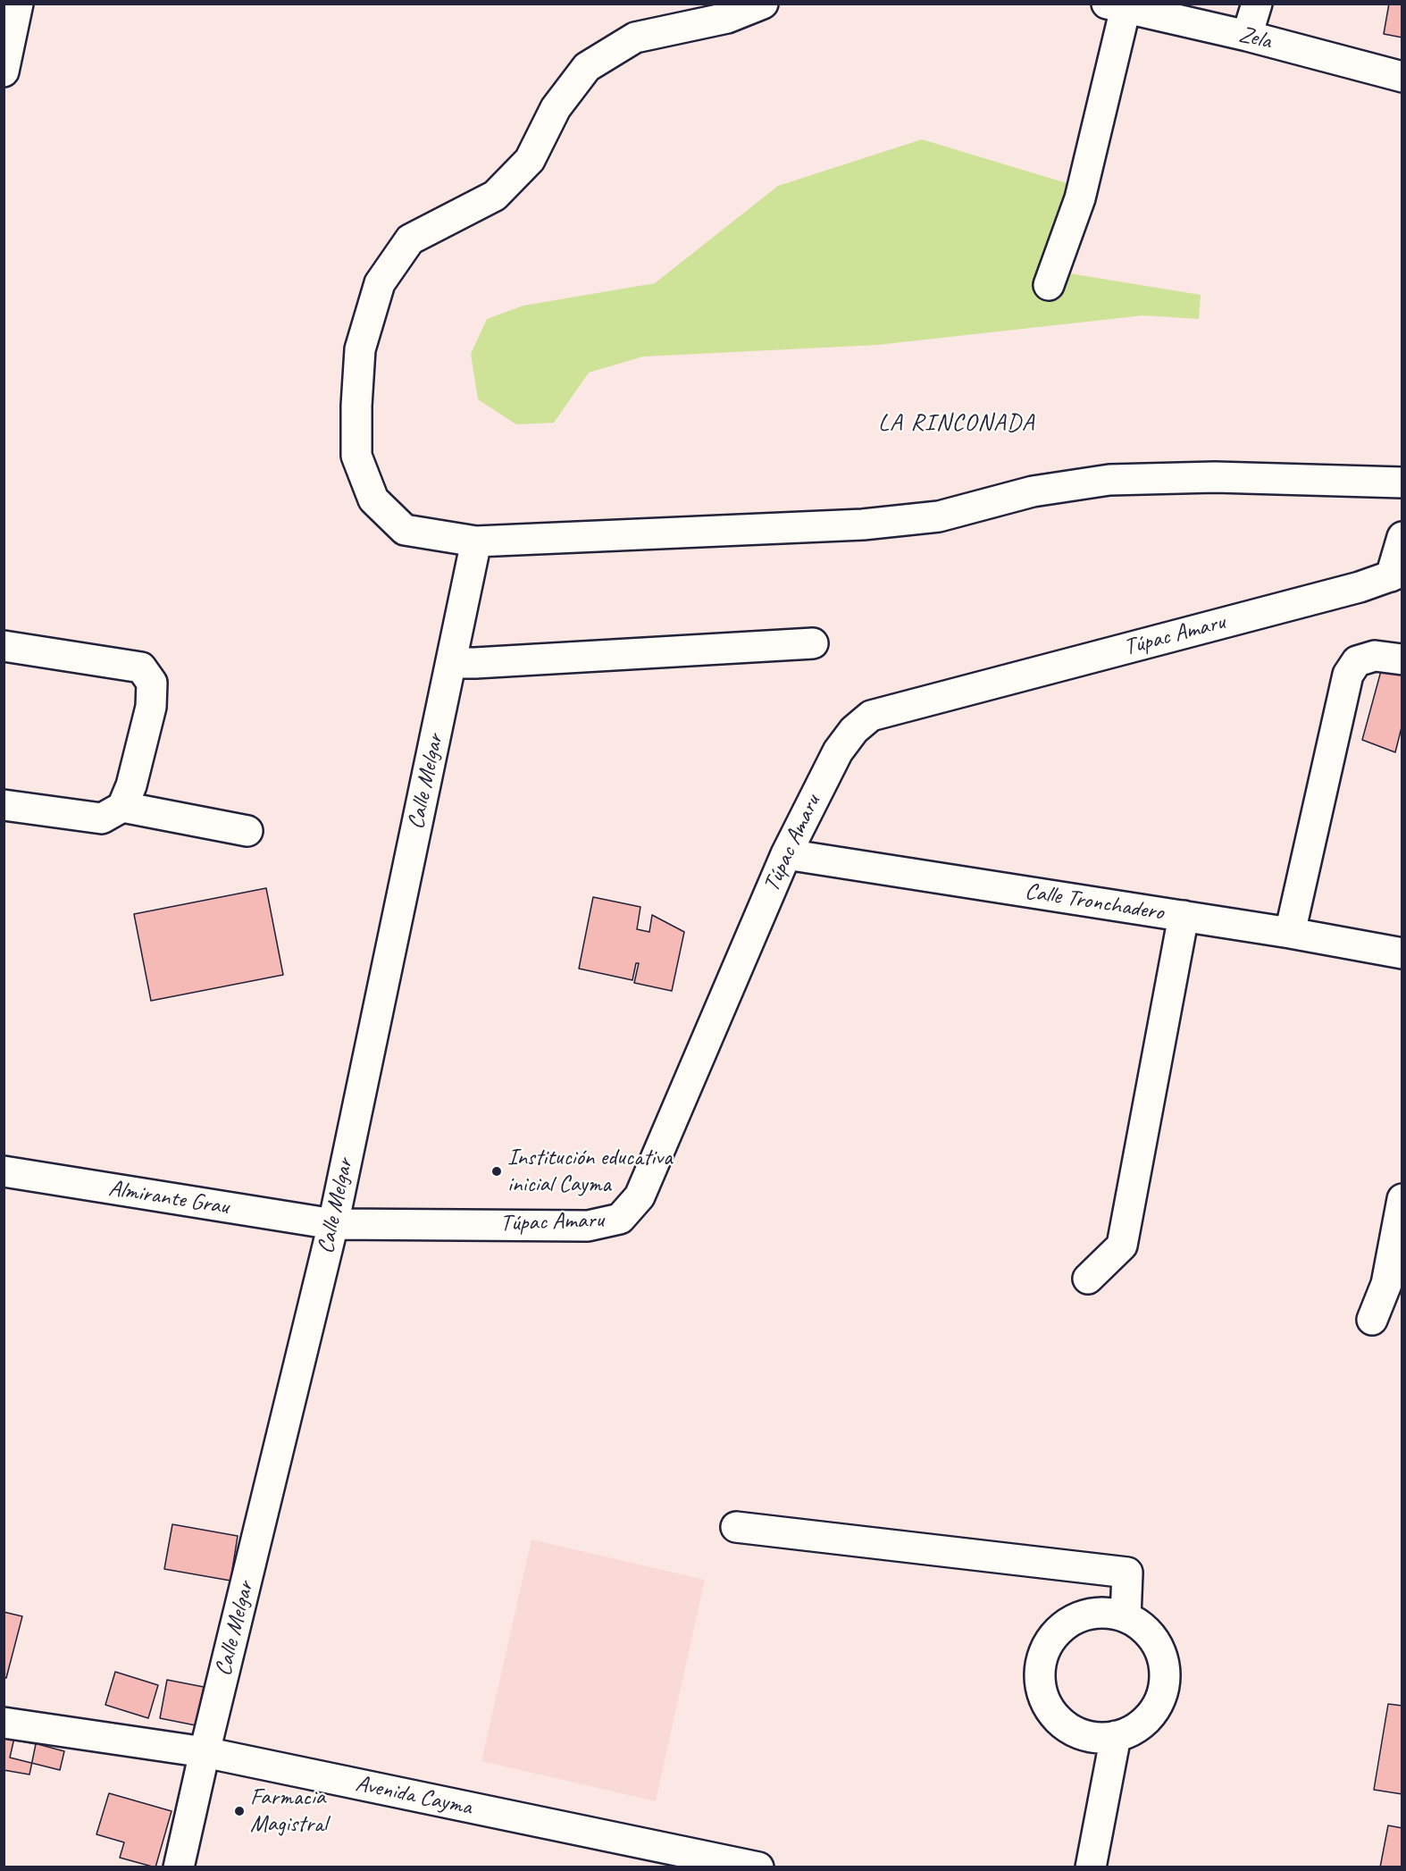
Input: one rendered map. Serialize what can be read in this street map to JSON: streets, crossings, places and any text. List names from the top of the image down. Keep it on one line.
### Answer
{"streets":{"street":["Zela","Túpac Amaru","Calle Melgar","Calle Tronchadero","Almirante Grau","Avenida Cayma"]},"crossings":[["Túpac Amaru","Calle Melgar"],["Túpac Amaru","Calle Tronchadero"],["Túpac Amaru","Almirante Grau"],["Calle Melgar","Almirante Grau"],["Calle Melgar","Avenida Cayma"]],"districts":["LA RINCONADA"],"places":["Institución educativa inicial Cayma","Farmacia Magistral"]}
